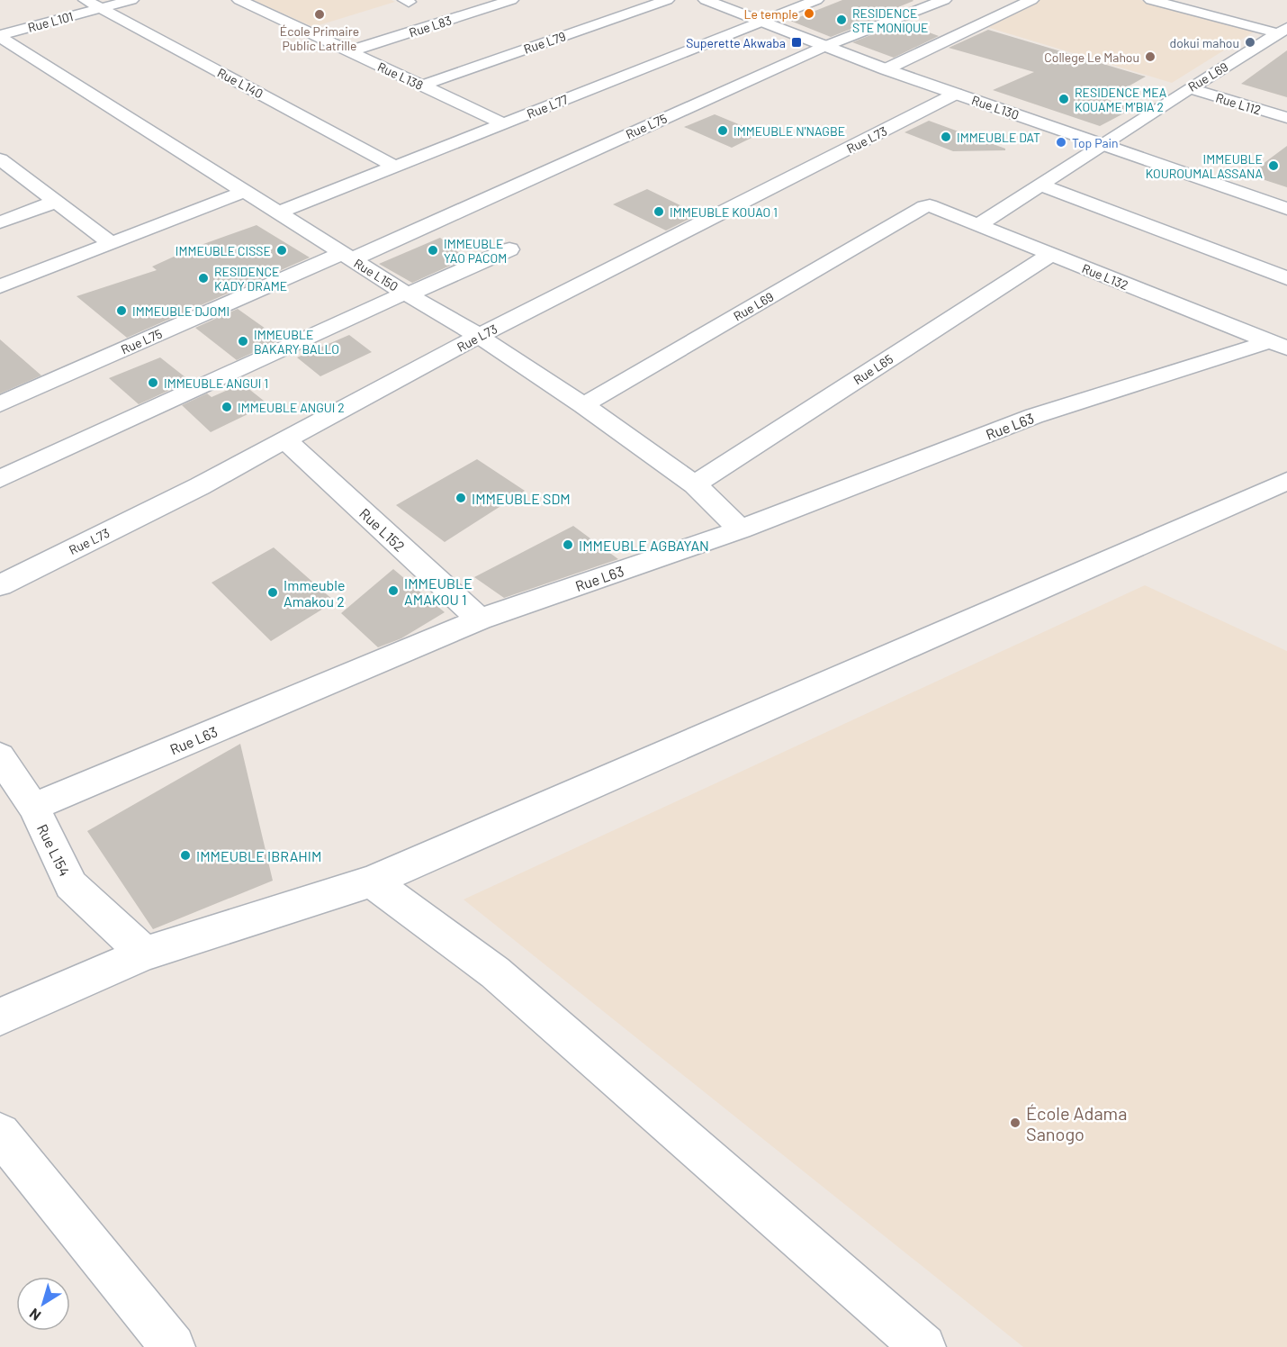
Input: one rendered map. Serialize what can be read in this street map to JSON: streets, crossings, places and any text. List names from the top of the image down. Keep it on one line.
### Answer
{"streets":{"street":["Rue L101","Rue L83","Rue L79","Rue L138","Rue L69","Rue L140","Rue L112","Rue L77","Rue L130","Rue L75","Rue L73","Rue L150","Rue L132","Rue L65","Rue L63","Rue L152","Rue L154"]},"crossings":[["Rue L101","Rue L140"],["Rue L101","Rue L150"],["Rue L83","Rue L138"],["Rue L79","Rue L138"],["Rue L138","Rue L77"],["Rue L69","Rue L112"],["Rue L69","Rue L130"],["Rue L69","Rue L150"],["Rue L69","Rue L132"],["Rue L140","Rue L77"],["Rue L77","Rue L130"],["Rue L77","Rue L150"],["Rue L130","Rue L75"],["Rue L130","Rue L73"],["Rue L75","Rue L150"],["Rue L73","Rue L150"],["Rue L73","Rue L152"],["Rue L150","Rue L65"],["Rue L150","Rue L63"],["Rue L132","Rue L65"],["Rue L132","Rue L63"],["Rue L63","Rue L152"],["Rue L63","Rue L154"]],"places":{"other":["Le temple","École Primaire Public Latrille","RESIDENCE STE MONIQUE","dokui mahou","College Le Mahou","RESIDENCE MEA KOUAME M'BIA 2","IMMEUBLE N'NAGBE","IMMEUBLE DAT","Top Pain","IMMEUBLE KOUROUMALASSANA","IMMEUBLE KOUAO 1","IMMEUBLE CISSE","IMMEUBLE YAO PACOM","RESIDENCE KADY DRAME","IMMEUBLE DJOMI","IMMEUBLE BAKARY BALLO","IMMEUBLE ANGUI 1","IMMEUBLE ANGUI 2","IMMEUBLE SDM","IMMEUBLE AGBAYAN","IMMEUBLE AMAKOU 1","Immeuble Amakou 2","IMMEUBLE IBRAHIM","École Adama Sanogo"],"transit":["Superette Akwaba"]},"north":"bottom left"}
